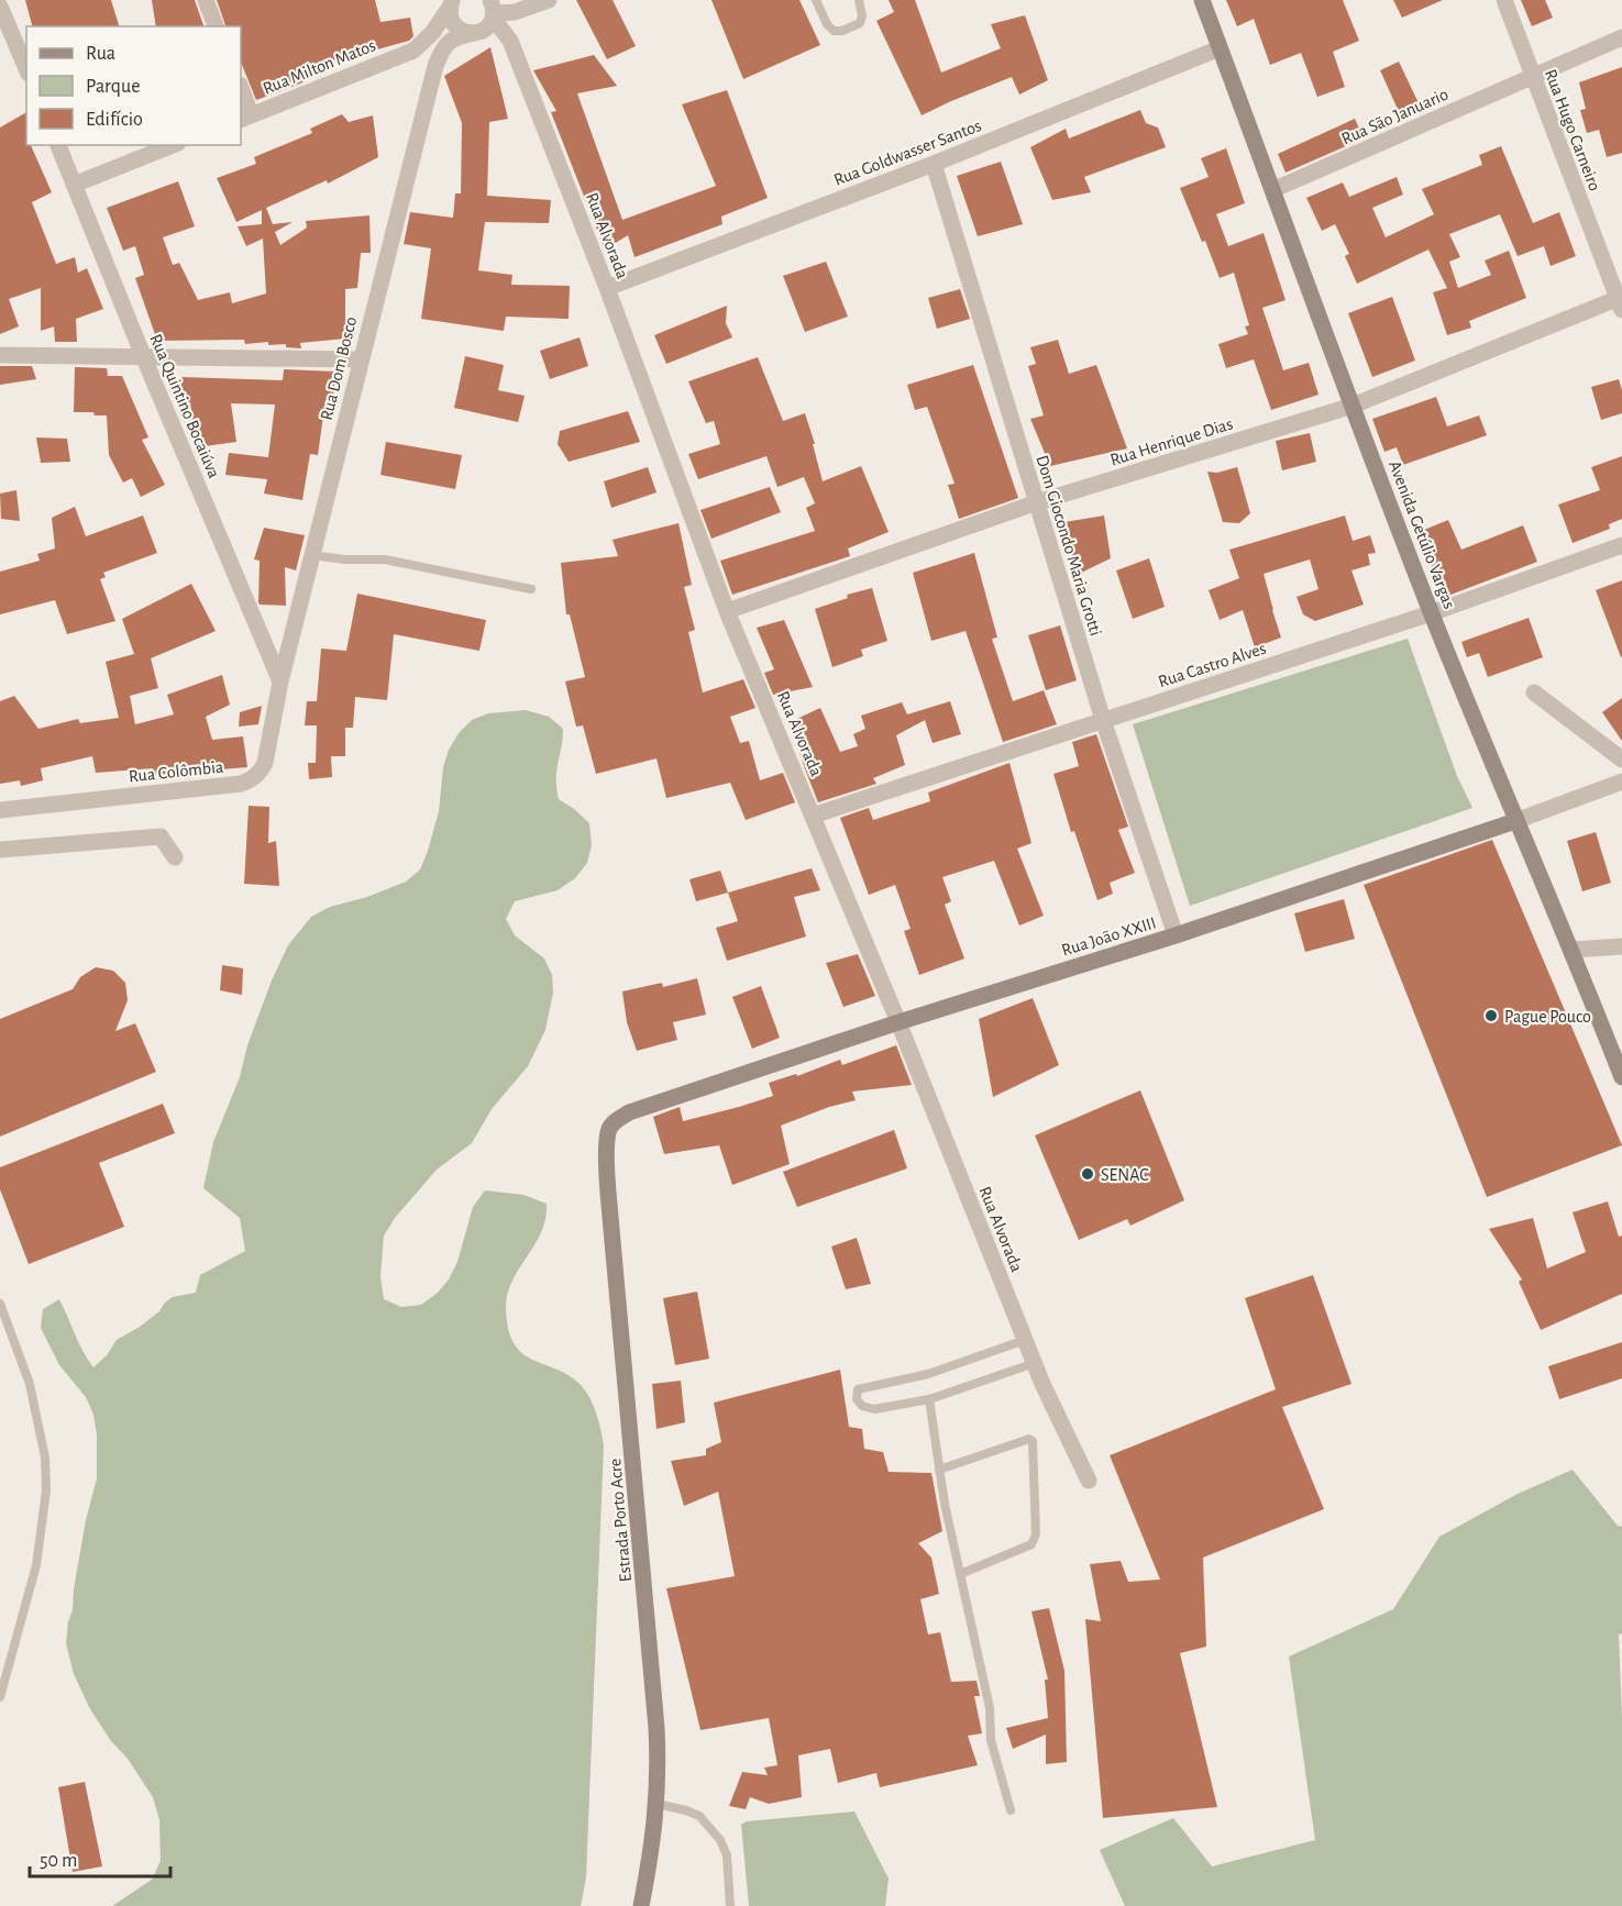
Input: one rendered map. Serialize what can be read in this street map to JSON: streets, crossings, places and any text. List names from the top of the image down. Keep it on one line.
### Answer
{"streets":{"street":["Rua Milton Matos","Rua São Januario","Rua Hugo Carneiro","Rua Goldwasser Santos","Rua Alvorada","Rua Dom Bosco","Rua Quintino Bocaiúva","Rua Henrique Dias","Avenida Getúlio Vargas","Dom Giocondo Maria Grotti","Rua Castro Alves","Rua Colômbia","Rua João XXIII","Estrada Porto Acre"]},"crossings":[["Rua Milton Matos","Rua Alvorada"],["Rua Milton Matos","Rua Dom Bosco"],["Rua São Januario","Rua Hugo Carneiro"],["Rua São Januario","Avenida Getúlio Vargas"],["Rua Hugo Carneiro","Rua Henrique Dias"],["Rua Goldwasser Santos","Rua Alvorada"],["Rua Goldwasser Santos","Avenida Getúlio Vargas"],["Rua Goldwasser Santos","Dom Giocondo Maria Grotti"],["Rua Alvorada","Rua Dom Bosco"],["Rua Alvorada","Rua Henrique Dias"],["Rua Alvorada","Rua Castro Alves"],["Rua Alvorada","Rua João XXIII"],["Rua Dom Bosco","Rua Quintino Bocaiúva"],["Rua Dom Bosco","Rua Colômbia"],["Rua Quintino Bocaiúva","Rua Colômbia"],["Rua Henrique Dias","Avenida Getúlio Vargas"],["Rua Henrique Dias","Dom Giocondo Maria Grotti"],["Avenida Getúlio Vargas","Rua Castro Alves"],["Avenida Getúlio Vargas","Rua João XXIII"],["Dom Giocondo Maria Grotti","Rua Castro Alves"],["Dom Giocondo Maria Grotti","Rua João XXIII"],["Rua João XXIII","Estrada Porto Acre"]],"places":["Pague Pouco","SENAC"],"legend":["Rua","Parque","Edifício"],"scale_bar":"50 m"}
